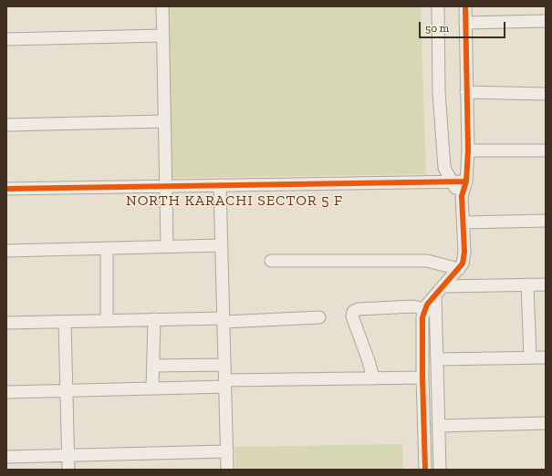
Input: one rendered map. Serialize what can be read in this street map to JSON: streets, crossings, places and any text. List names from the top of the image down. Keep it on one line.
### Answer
{"districts":["NORTH KARACHI SECTOR 5 F"],"scale_bar":"50 m"}
